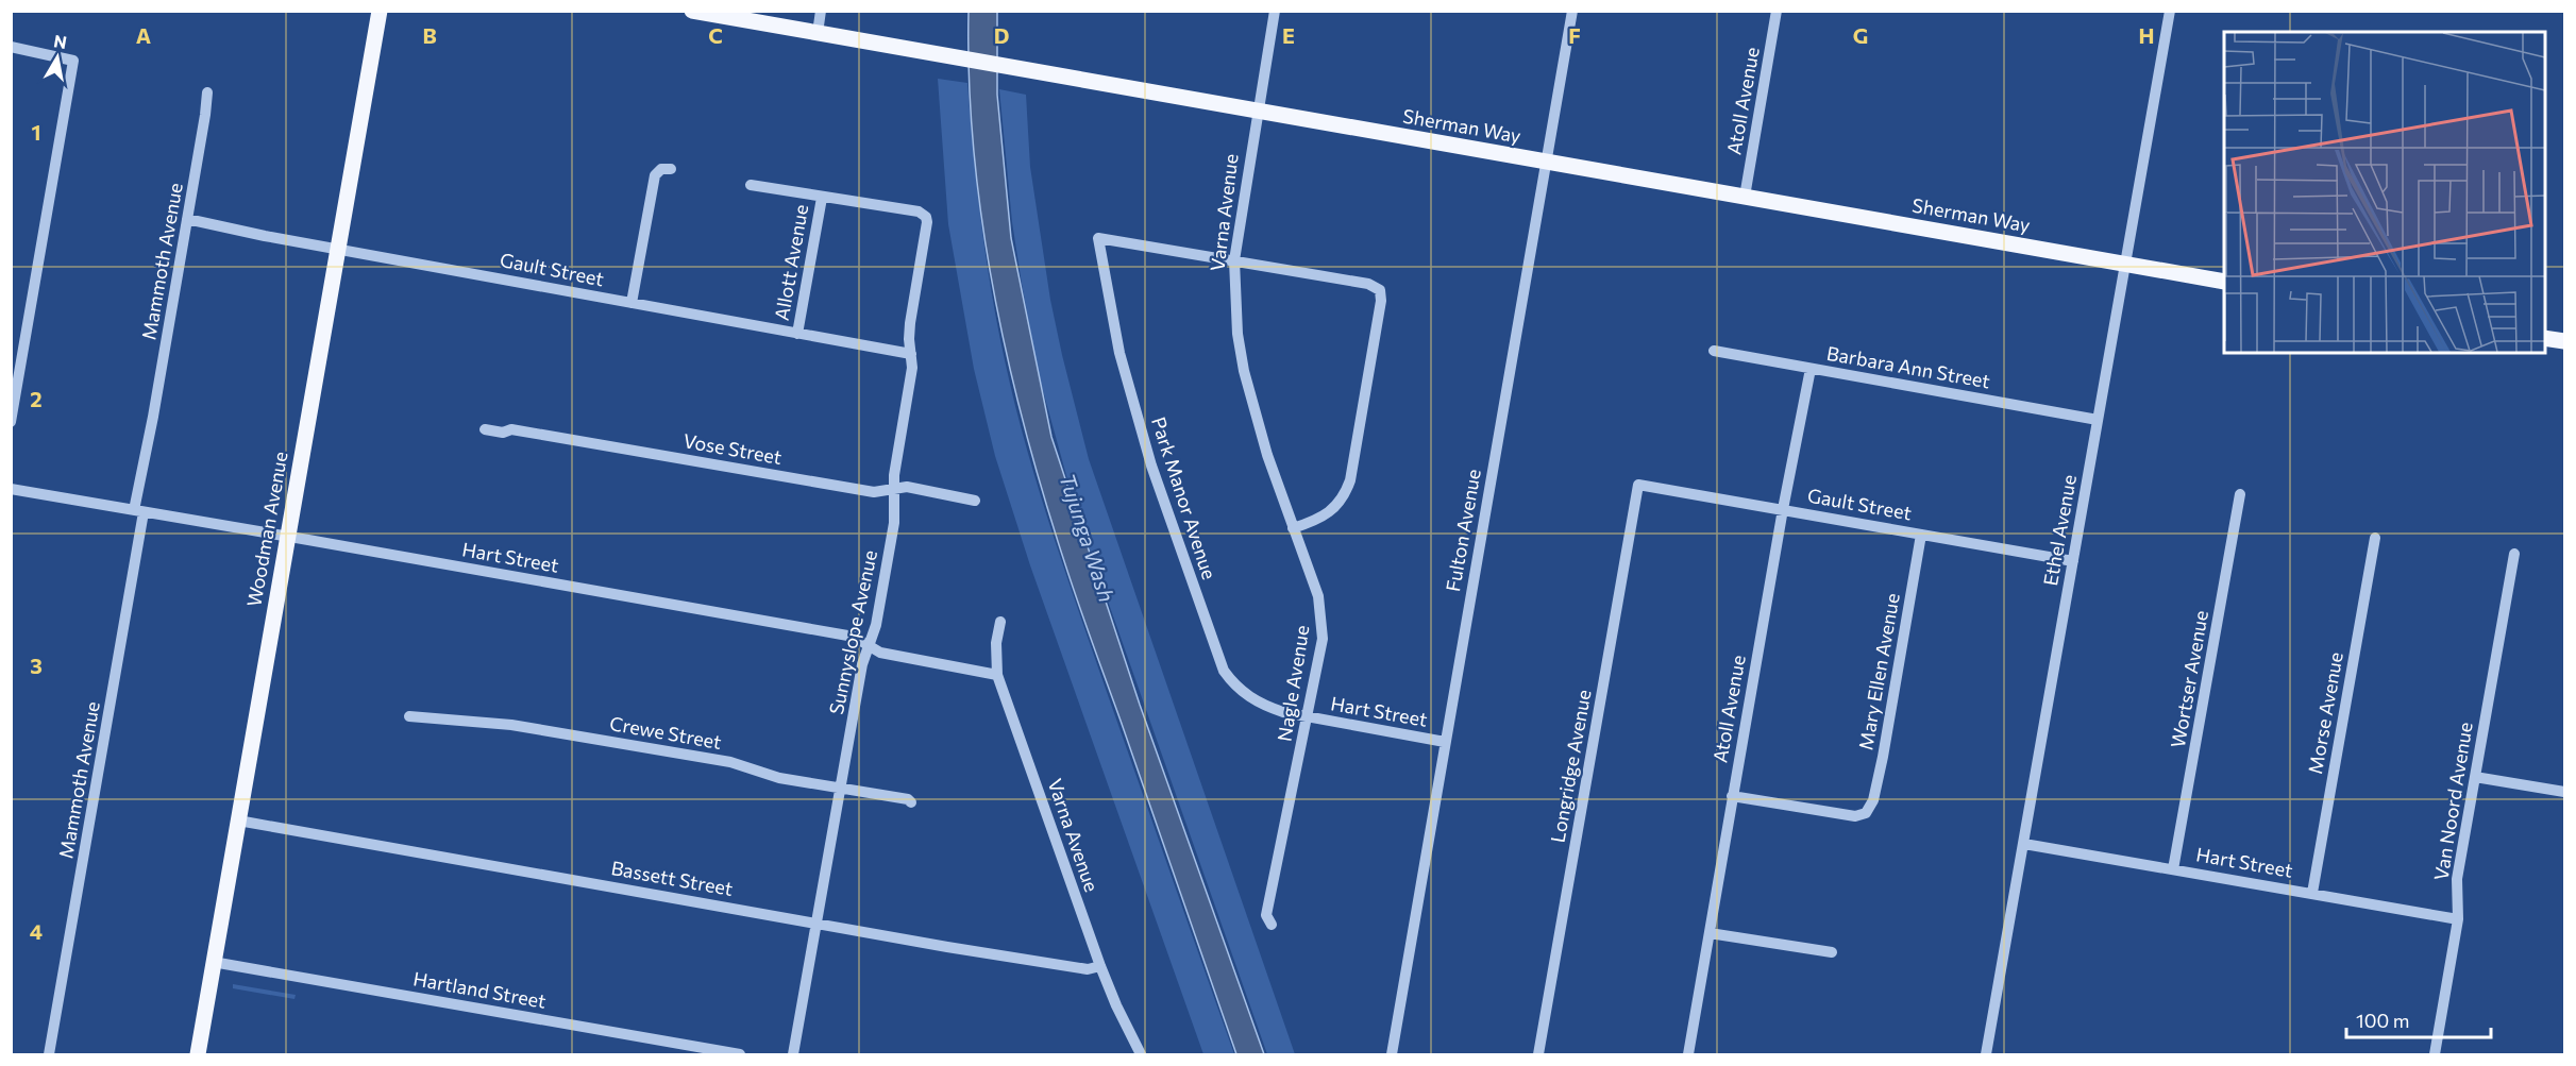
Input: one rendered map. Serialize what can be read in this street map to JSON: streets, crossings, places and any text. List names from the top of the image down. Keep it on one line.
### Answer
{"streets":{"main road":["Sherman Way","Woodman Avenue"],"street":["Atoll Avenue","Varna Avenue","Mammoth Avenue","Allott Avenue","Gault Street","Barbara Ann Street","Vose Street","Park Manor Avenue","Fulton Avenue","Ethel Avenue","Hart Street","Sunnyslope Avenue","Mary Ellen Avenue","Wortser Avenue","Nagle Avenue","Morse Avenue","Crewe Street","Longridge Avenue","Van Noord Avenue","Bassett Street","Hartland Street"]},"crossings":[["Atoll Avenue","Sherman Way"],["Atoll Avenue","Gault Street"],["Atoll Avenue","Barbara Ann Street"],["Atoll Avenue","Mary Ellen Avenue"],["Sherman Way","Varna Avenue"],["Sherman Way","Fulton Avenue"],["Sherman Way","Ethel Avenue"],["Varna Avenue","Park Manor Avenue"],["Varna Avenue","Hart Street"],["Varna Avenue","Nagle Avenue"],["Varna Avenue","Bassett Street"],["Mammoth Avenue","Gault Street"],["Mammoth Avenue","Hart Street"],["Allott Avenue","Gault Street"],["Allott Avenue","Sunnyslope Avenue"],["Gault Street","Woodman Avenue"],["Gault Street","Ethel Avenue"],["Gault Street","Sunnyslope Avenue"],["Gault Street","Mary Ellen Avenue"],["Gault Street","Longridge Avenue"],["Barbara Ann Street","Ethel Avenue"],["Vose Street","Sunnyslope Avenue"],["Park Manor Avenue","Hart Street"],["Park Manor Avenue","Nagle Avenue"],["Woodman Avenue","Hart Street"],["Woodman Avenue","Bassett Street"],["Woodman Avenue","Hartland Street"],["Fulton Avenue","Hart Street"],["Ethel Avenue","Hart Street"],["Hart Street","Sunnyslope Avenue"],["Hart Street","Wortser Avenue"],["Hart Street","Nagle Avenue"],["Hart Street","Morse Avenue"],["Hart Street","Van Noord Avenue"],["Sunnyslope Avenue","Crewe Street"],["Sunnyslope Avenue","Bassett Street"]],"water":["Tujunga Wash"],"scale_bar":"100 m","north":"top","grid":{"columns":["A","B","C","D","E","F","G","H"],"rows":["1","2","3","4"]}}
